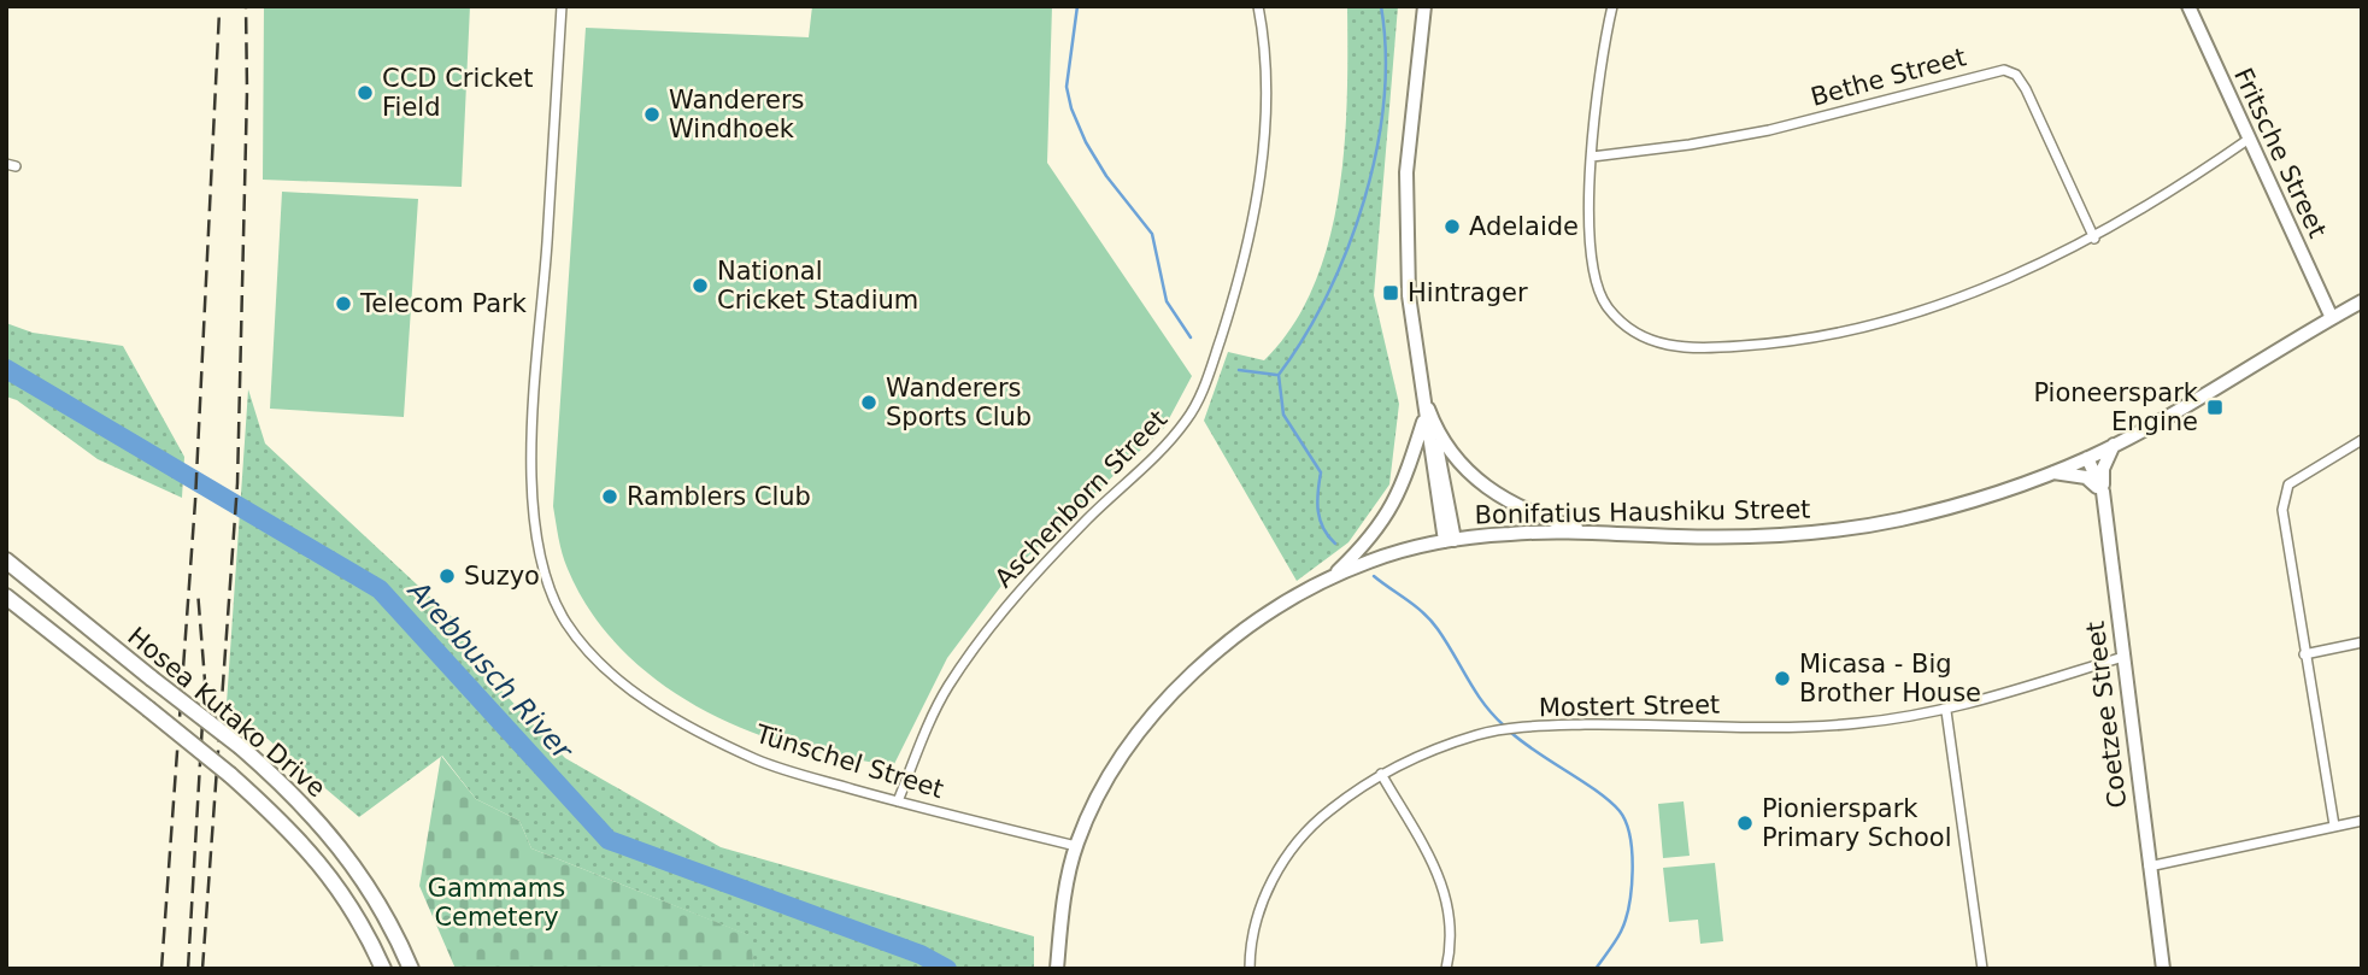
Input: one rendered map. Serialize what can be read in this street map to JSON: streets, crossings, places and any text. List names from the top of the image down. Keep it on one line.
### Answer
{"streets":{"main road":["Hosea Kutako Drive"],"street":["Bethe Street","Fritsche Street","Aschenborn Street","Bonifatius Haushiku Street","Mostert Street","Coetzee Street","Tünschel Street"]},"crossings":[["Fritsche Street","Bonifatius Haushiku Street"],["Aschenborn Street","Tünschel Street"],["Bonifatius Haushiku Street","Coetzee Street"],["Bonifatius Haushiku Street","Tünschel Street"],["Mostert Street","Coetzee Street"]],"water":["Arebbusch River"],"parks":["Gammams Cemetery"],"places":{"other":["CCD Cricket Field","Wanderers Windhoek","Adelaide","National Cricket Stadium","Telecom Park","Wanderers Sports Club","Ramblers Club","Suzyo","Micasa - Big Brother House","Pionierspark Primary School"],"transit":["Hintrager","Pioneerspark Engine"]}}
